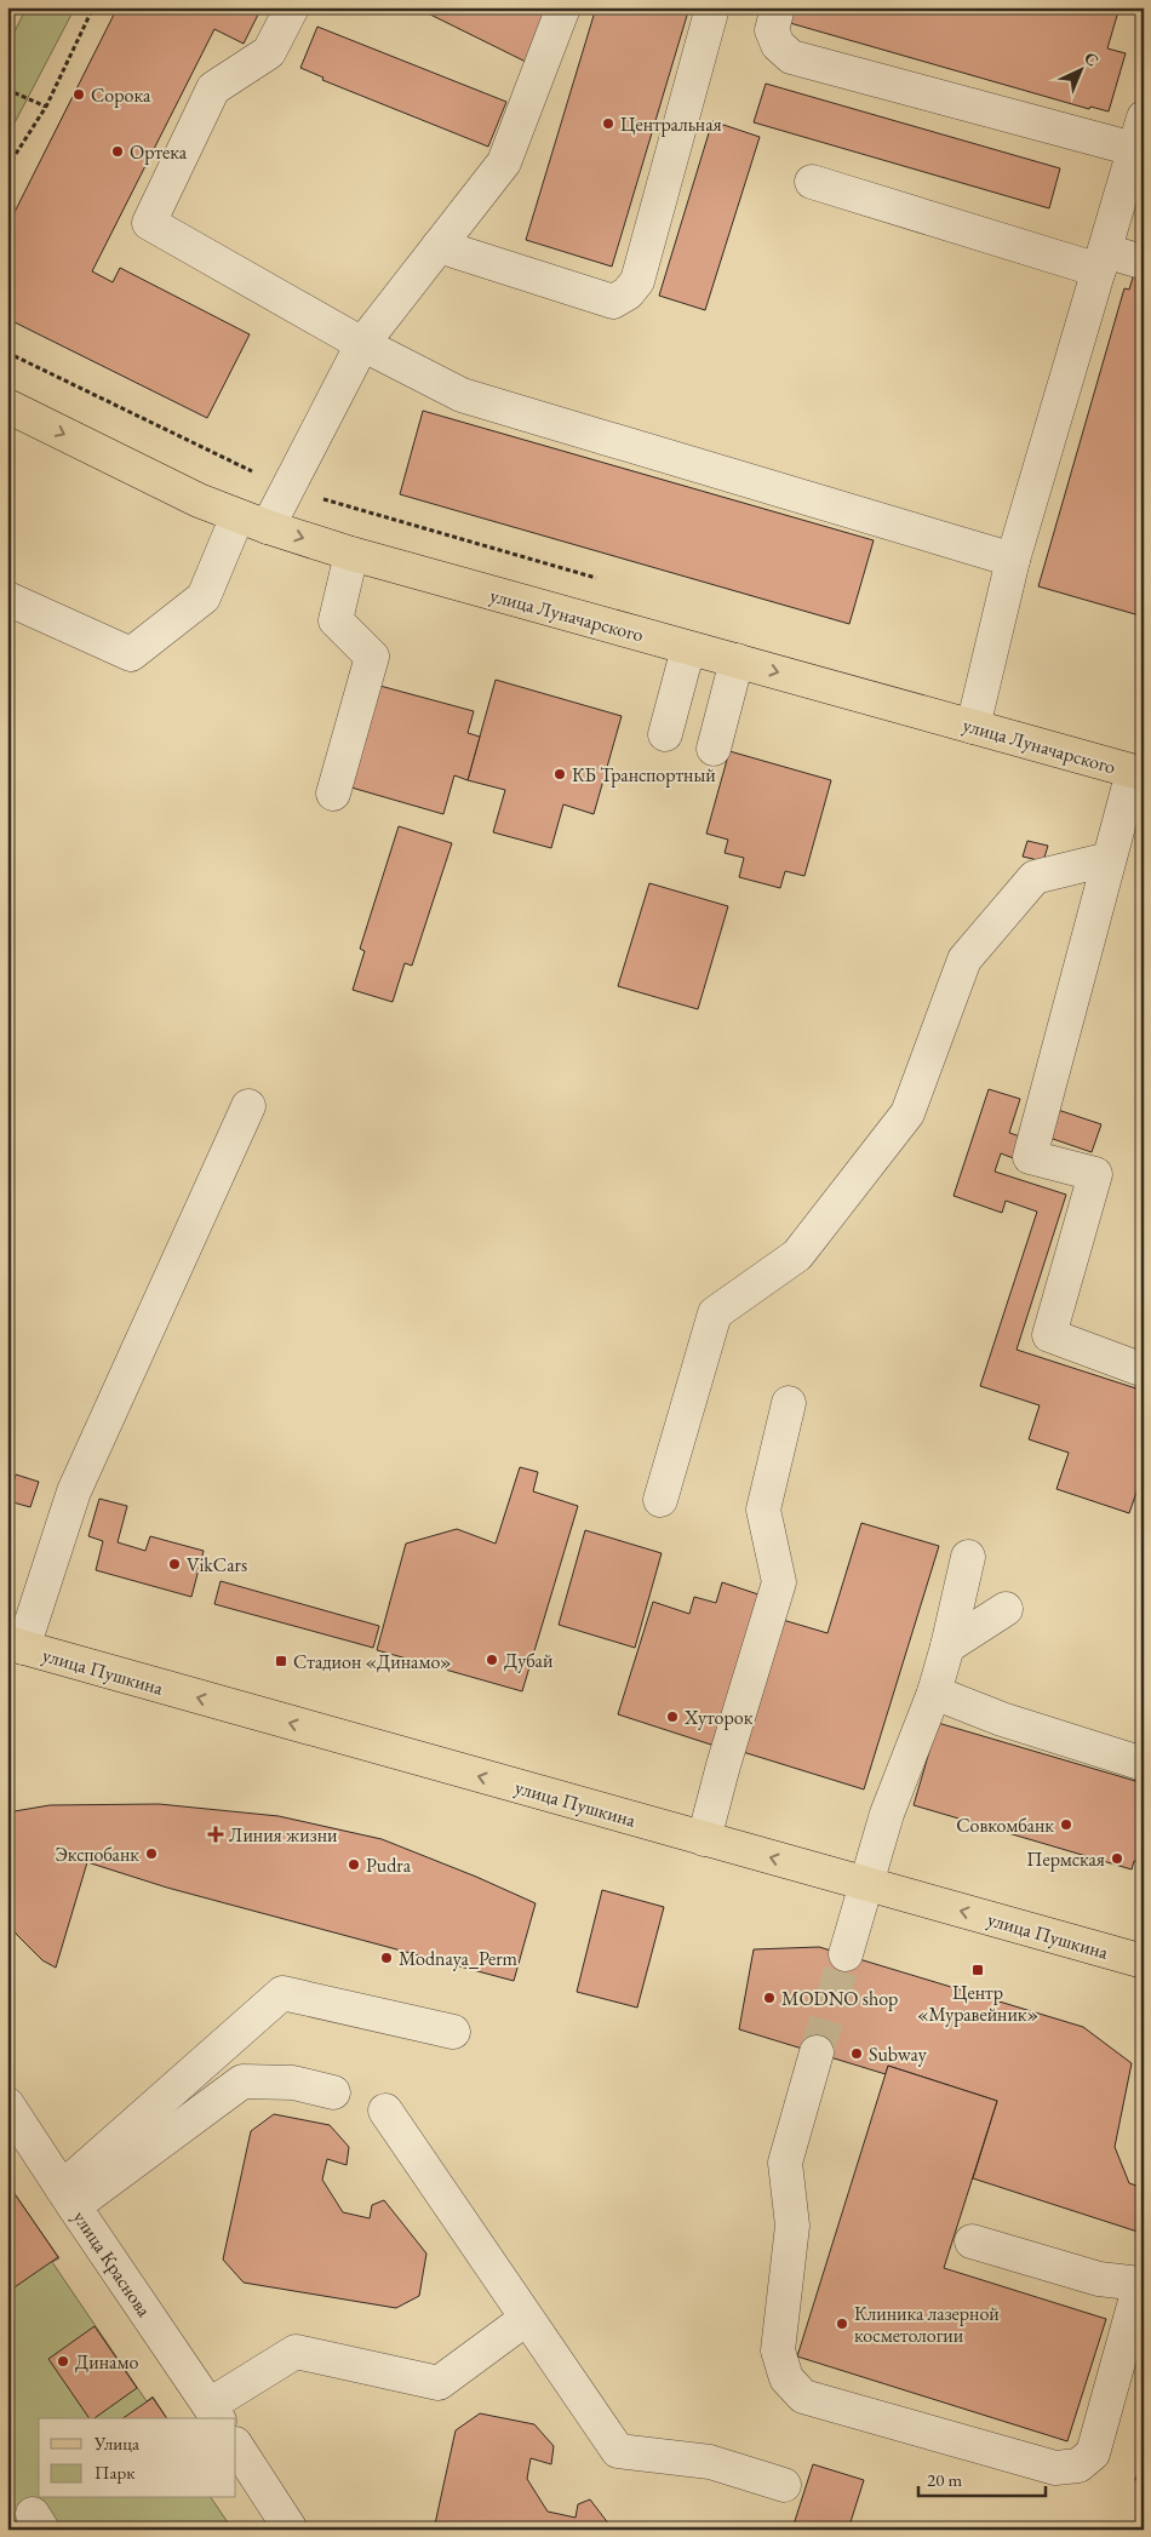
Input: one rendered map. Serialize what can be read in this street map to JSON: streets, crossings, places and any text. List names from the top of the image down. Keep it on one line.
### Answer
{"streets":{"main road":["улица Луначарского","улица Пушкина"],"street":["улица Краснова"]},"one_way":["улица Луначарского","улица Пушкина"],"places":{"other":["Сорока","Центральная","Ортека","КБ Транспортный","VikCars","Дубай","Хуторок","Совкомбанк","Экспобанк","Пермская","Pudra","Modnaya_Perm","MODNO shop","Subway","Клиника лазерной косметологии","Динамо"],"transit":["Стадион «Динамо»","Центр «Муравейник»"],"health":["Линия жизни"]},"legend":["Улица","Парк"],"scale_bar":"20 m","north":"top right"}
